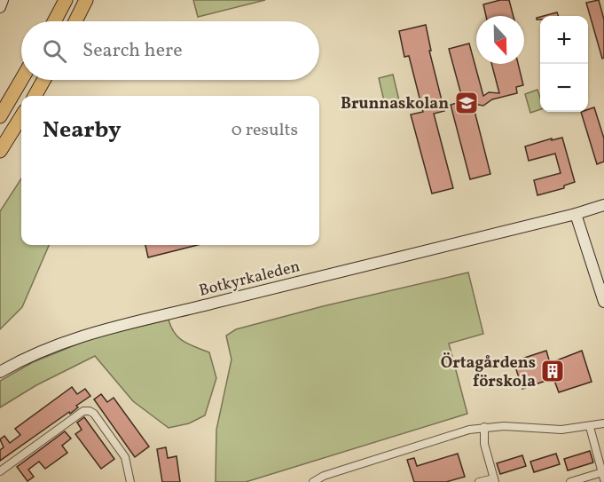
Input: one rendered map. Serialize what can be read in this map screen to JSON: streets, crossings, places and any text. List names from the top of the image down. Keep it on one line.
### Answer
{"streets":{"main road":["Botkyrkaleden"]},"places":{"school or university":["Brunnaskolan"],"building":["Örtagårdens förskola"]},"north":"bottom","page":{"map_buttons":["+","−"],"search":"Search here","heading":["Nearby","0 results"]}}
